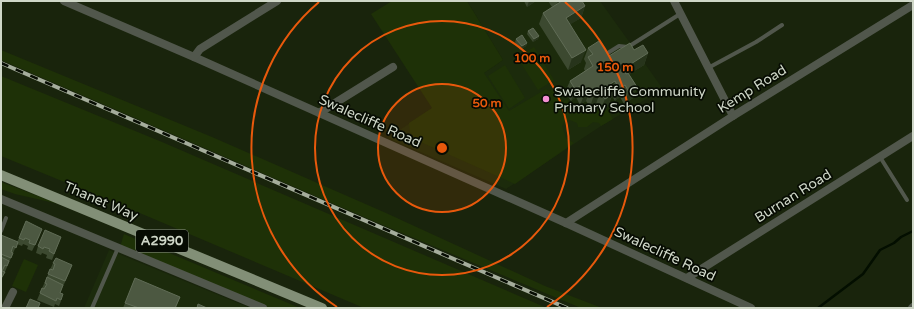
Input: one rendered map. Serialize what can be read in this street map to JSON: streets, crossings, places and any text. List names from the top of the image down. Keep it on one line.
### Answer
{"streets":{"main road":["Thanet Way","A2990"],"street":["Kemp Road","Swalecliffe Road","Burnan Road"]},"crossings":[["Kemp Road","Swalecliffe Road"],["Swalecliffe Road","Burnan Road"]],"places":["Swalecliffe Community Primary School"],"rings":["100 m","150 m","50 m"]}
